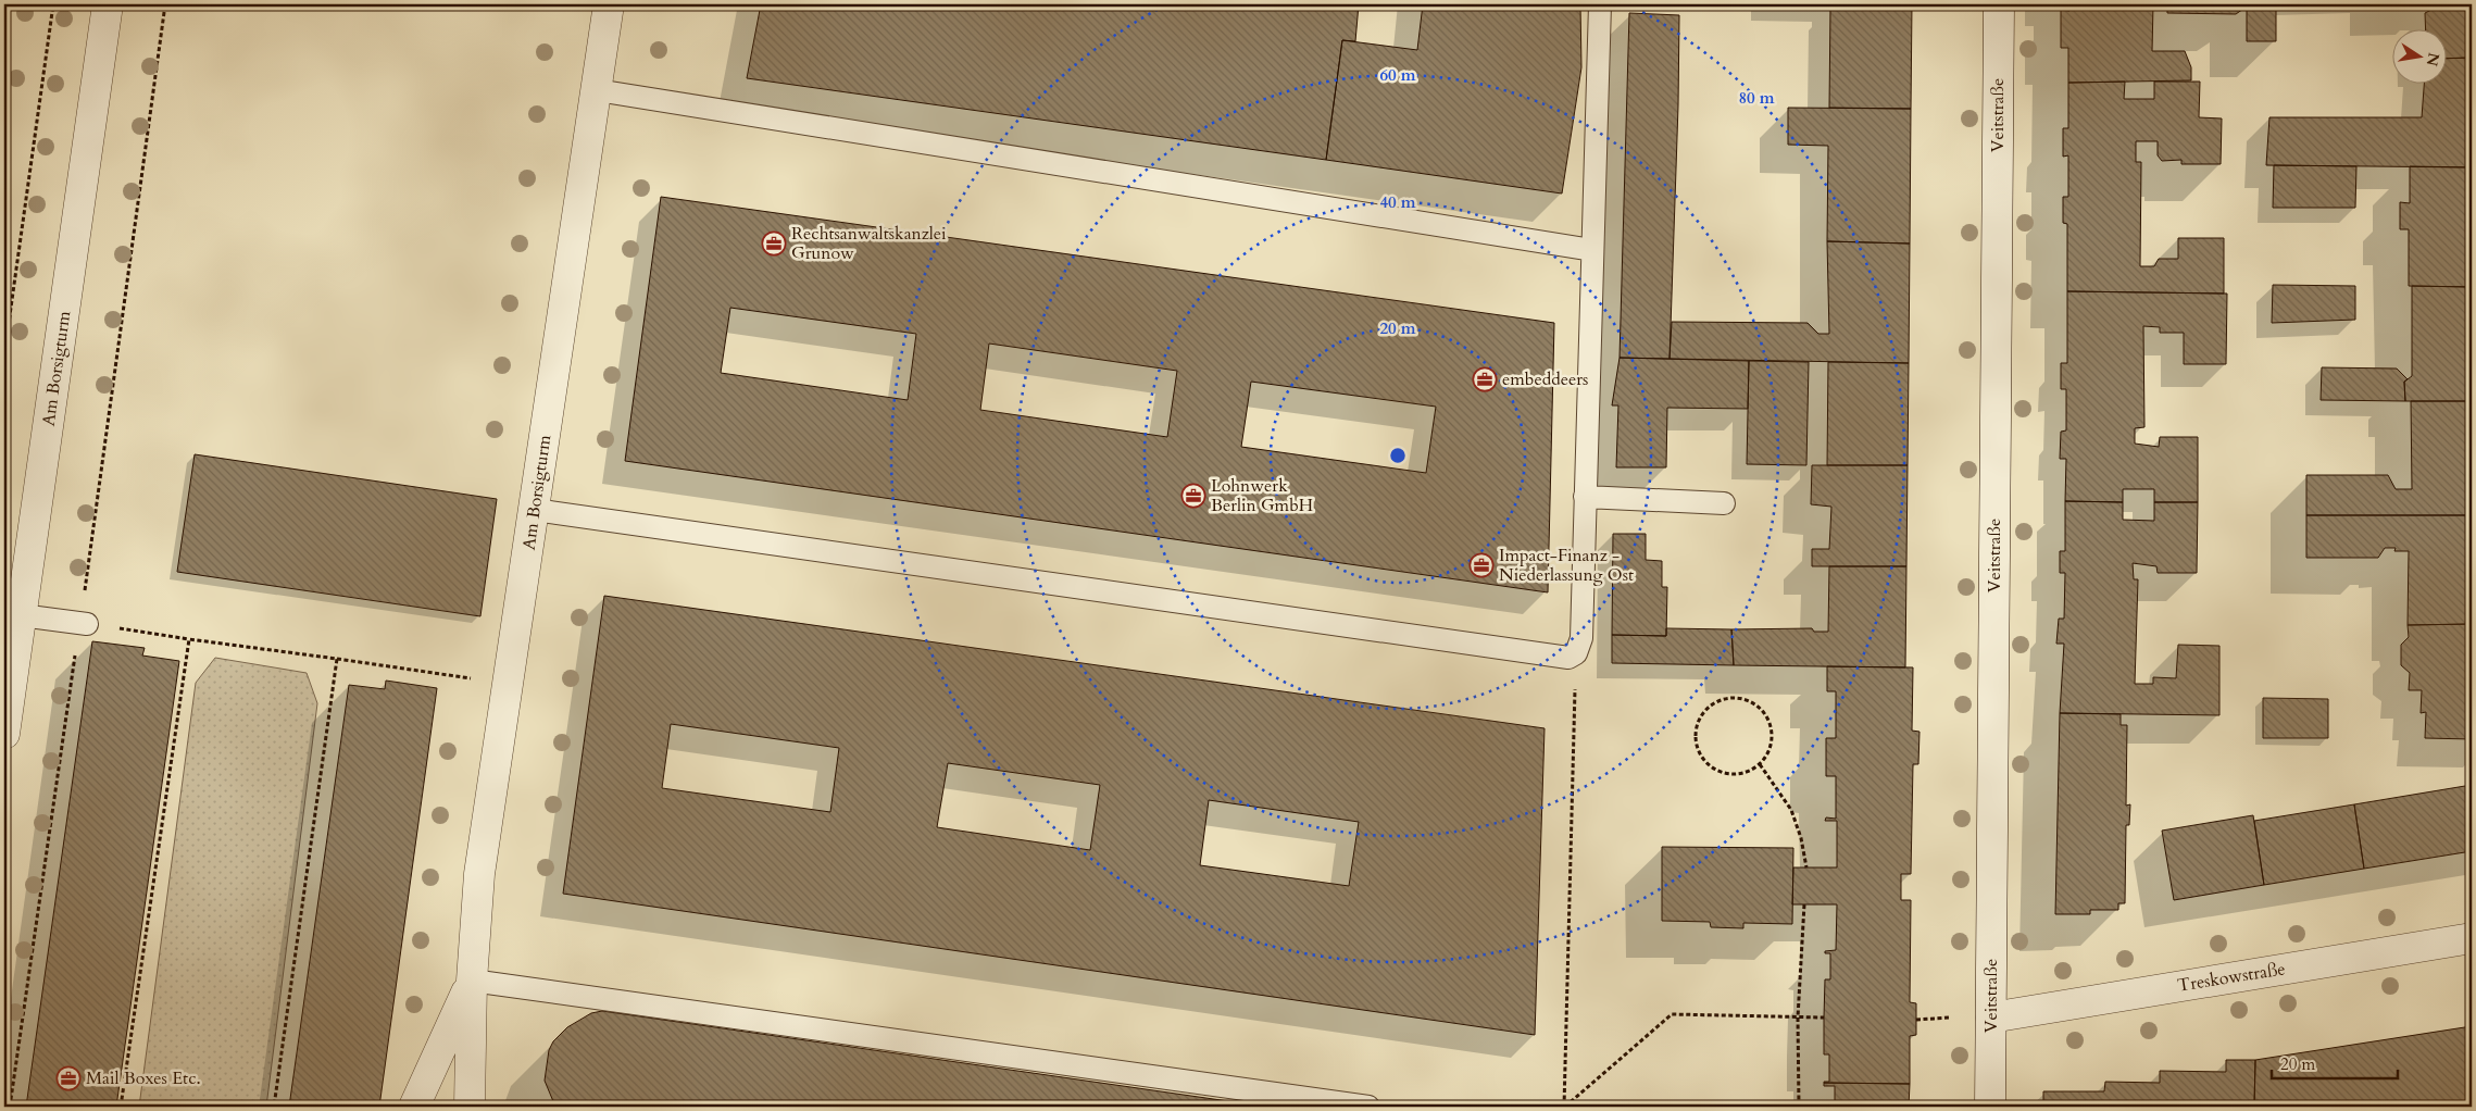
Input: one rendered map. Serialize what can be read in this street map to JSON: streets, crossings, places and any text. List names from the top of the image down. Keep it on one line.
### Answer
{"streets":{"street":["Veitstraße","Am Borsigturm","Treskowstraße"]},"crossings":[["Veitstraße","Treskowstraße"]],"places":{"office":["Rechtsanwaltskanzlei Grunow","embeddeers","Lohnwerk Berlin GmbH","Impact-Finanz - Niederlassung Ost","Mail Boxes Etc."]},"scale_bar":"20 m","north":"right","rings":["60 m","80 m","40 m","20 m"]}
